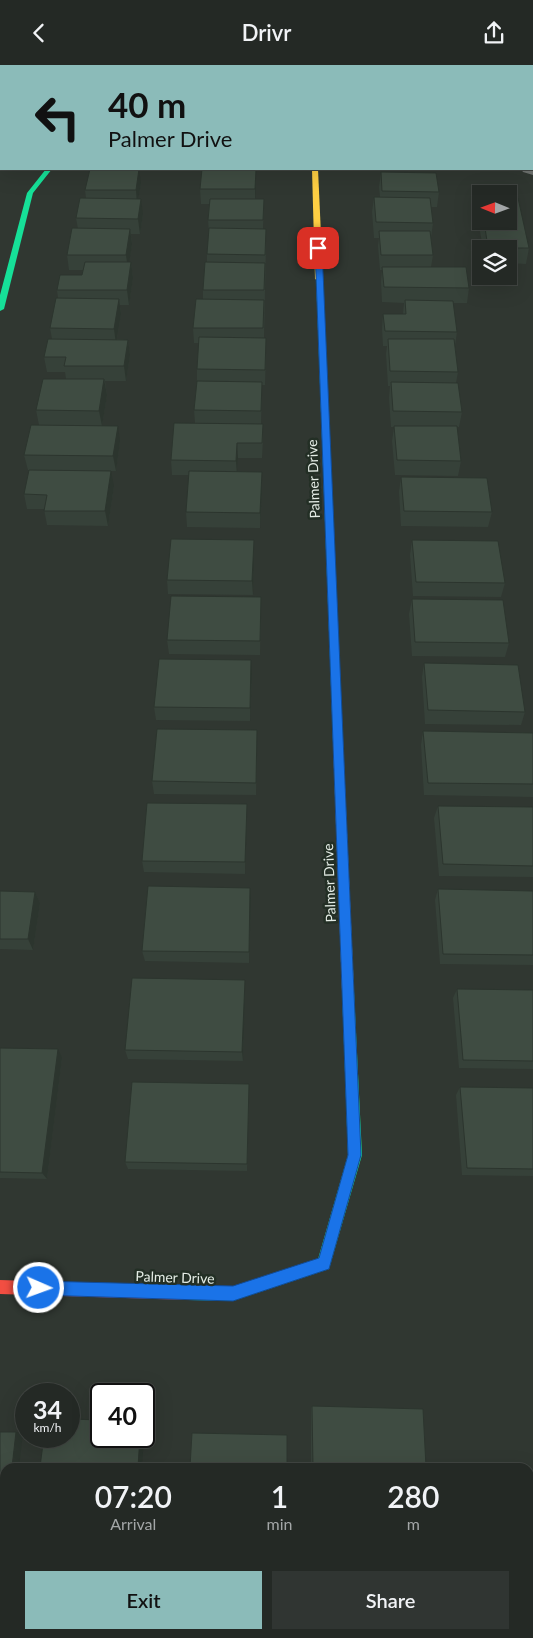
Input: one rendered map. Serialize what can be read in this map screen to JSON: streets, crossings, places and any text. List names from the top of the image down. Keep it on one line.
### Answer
{"streets":{"street":["Palmer Drive"]},"north":"left","page":{"header":"Drivr","turn":["40 m","Palmer Drive"],"speed":"34 km/h","limit":"40","eta":["07:20","Arrival","1","min","280","m"],"buttons":["Exit","Share"]}}
